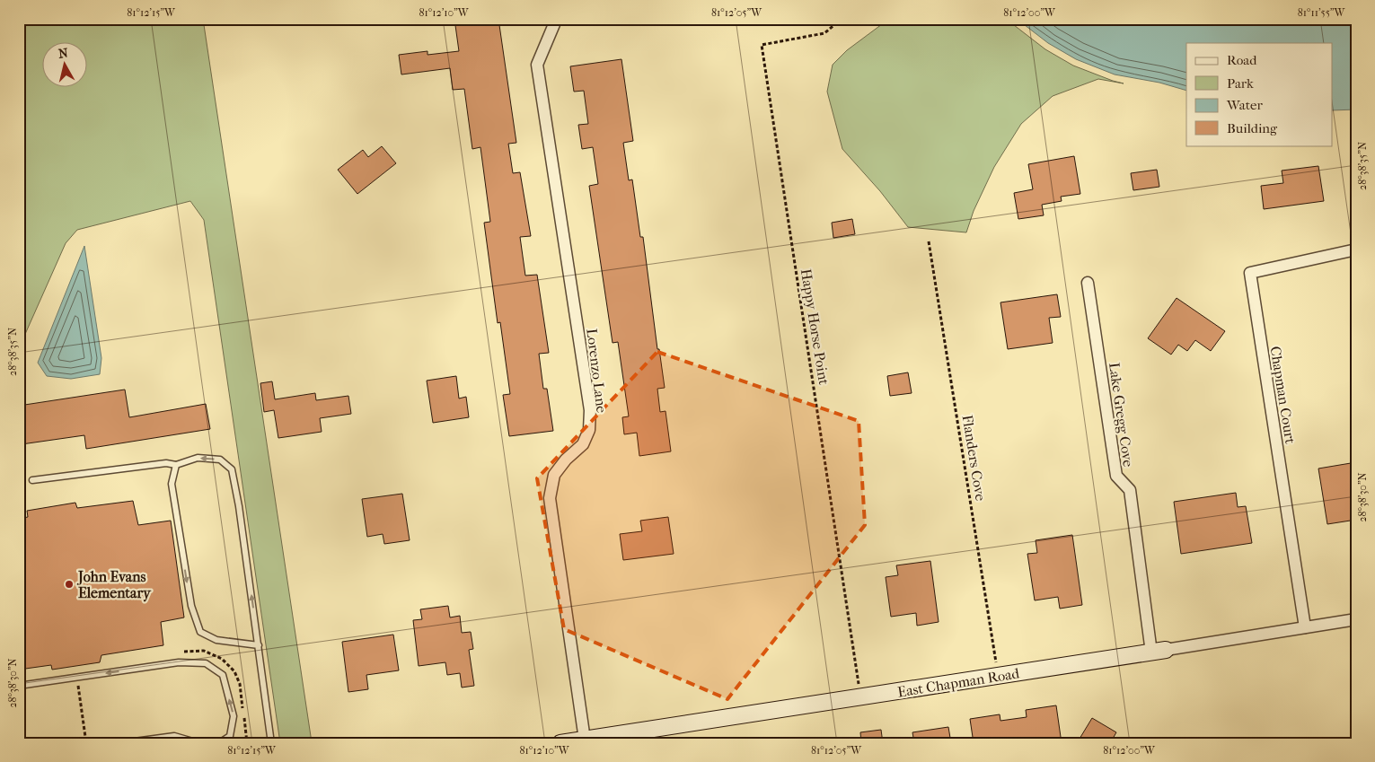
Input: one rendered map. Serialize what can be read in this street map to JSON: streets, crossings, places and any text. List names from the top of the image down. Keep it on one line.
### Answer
{"streets":{"street":["Lorenzo Lane","Chapman Court","Lake Gregg Cove","East Chapman Road"],"path":["Happy Horse Point","Flanders Cove"]},"crossings":[["Happy Horse Point","East Chapman Road"],["Lorenzo Lane","East Chapman Road"],["Chapman Court","East Chapman Road"],["Lake Gregg Cove","East Chapman Road"],["Flanders Cove","East Chapman Road"]],"places":["John Evans Elementary"],"legend":["Road","Park","Water","Building"],"north":"top","coordinates":["81°12'15\"W","81°12'10\"W","81°12'05\"W","81°12'00\"W","81°11'55\"W","28°38'35\"N","28°38'30\"N"]}
